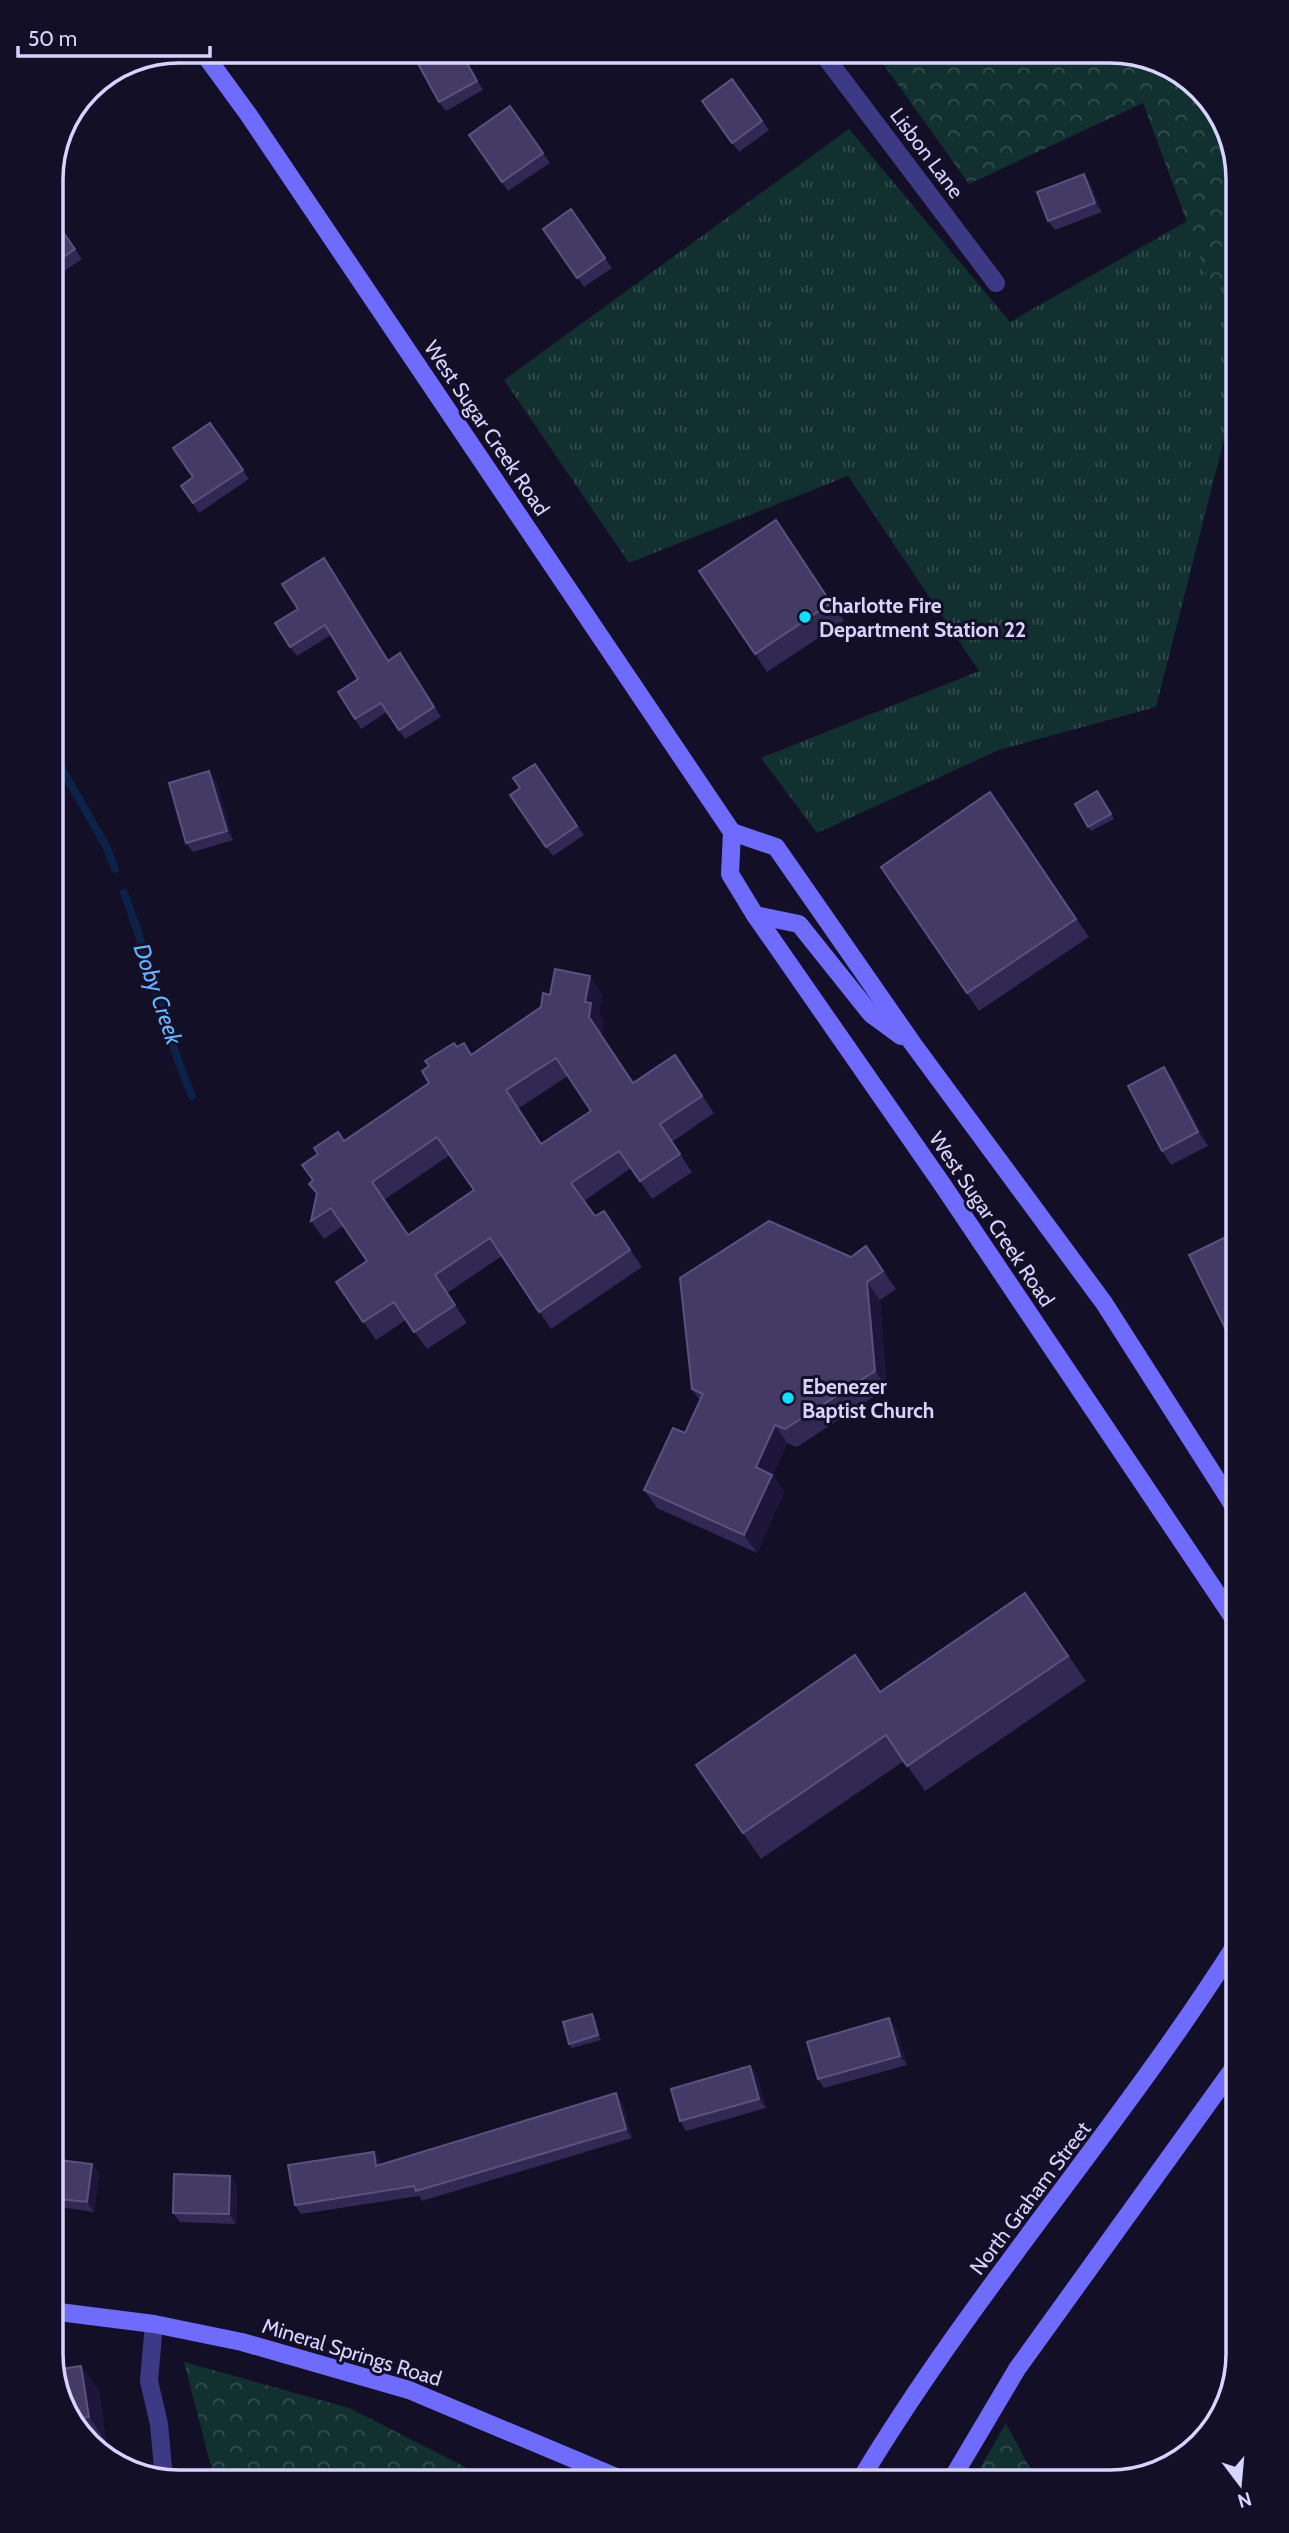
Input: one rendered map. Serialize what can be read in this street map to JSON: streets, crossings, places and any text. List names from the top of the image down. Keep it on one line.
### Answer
{"streets":{"main road":["West Sugar Creek Road","North Graham Street","Mineral Springs Road"],"street":["Lisbon Lane"]},"water":["Doby Creek"],"places":["Charlotte Fire Department Station 22","Ebenezer Baptist Church"],"scale_bar":"50 m","north":"bottom"}
